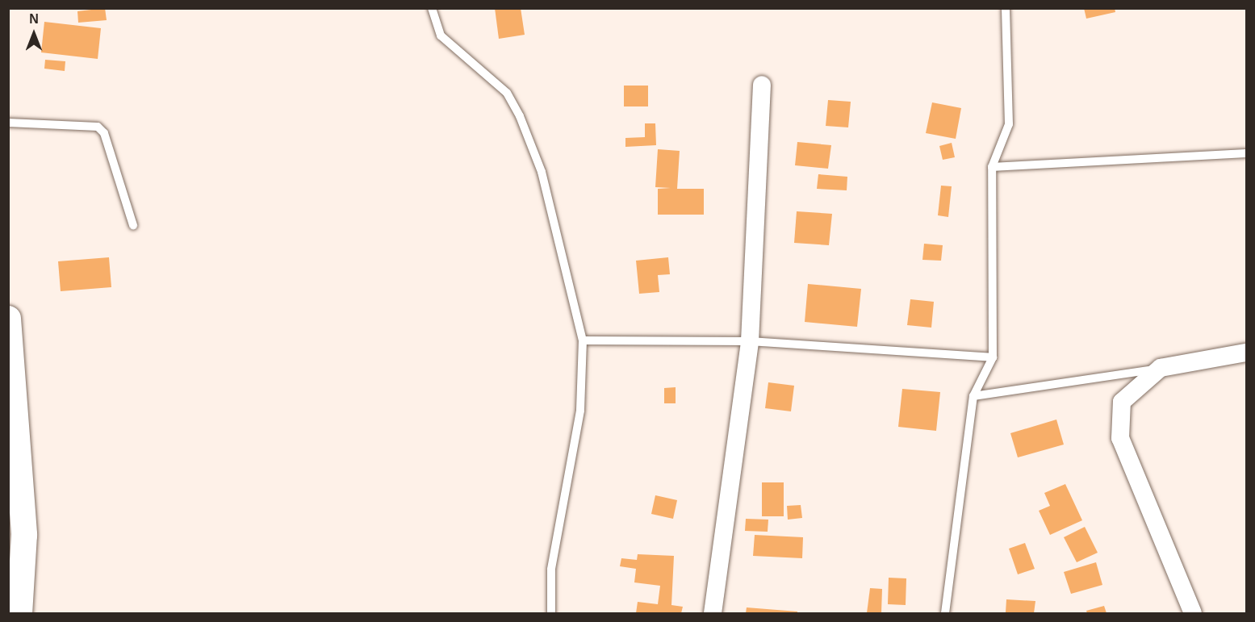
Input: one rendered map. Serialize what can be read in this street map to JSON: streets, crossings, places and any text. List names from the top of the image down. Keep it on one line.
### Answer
{"north":"top"}
